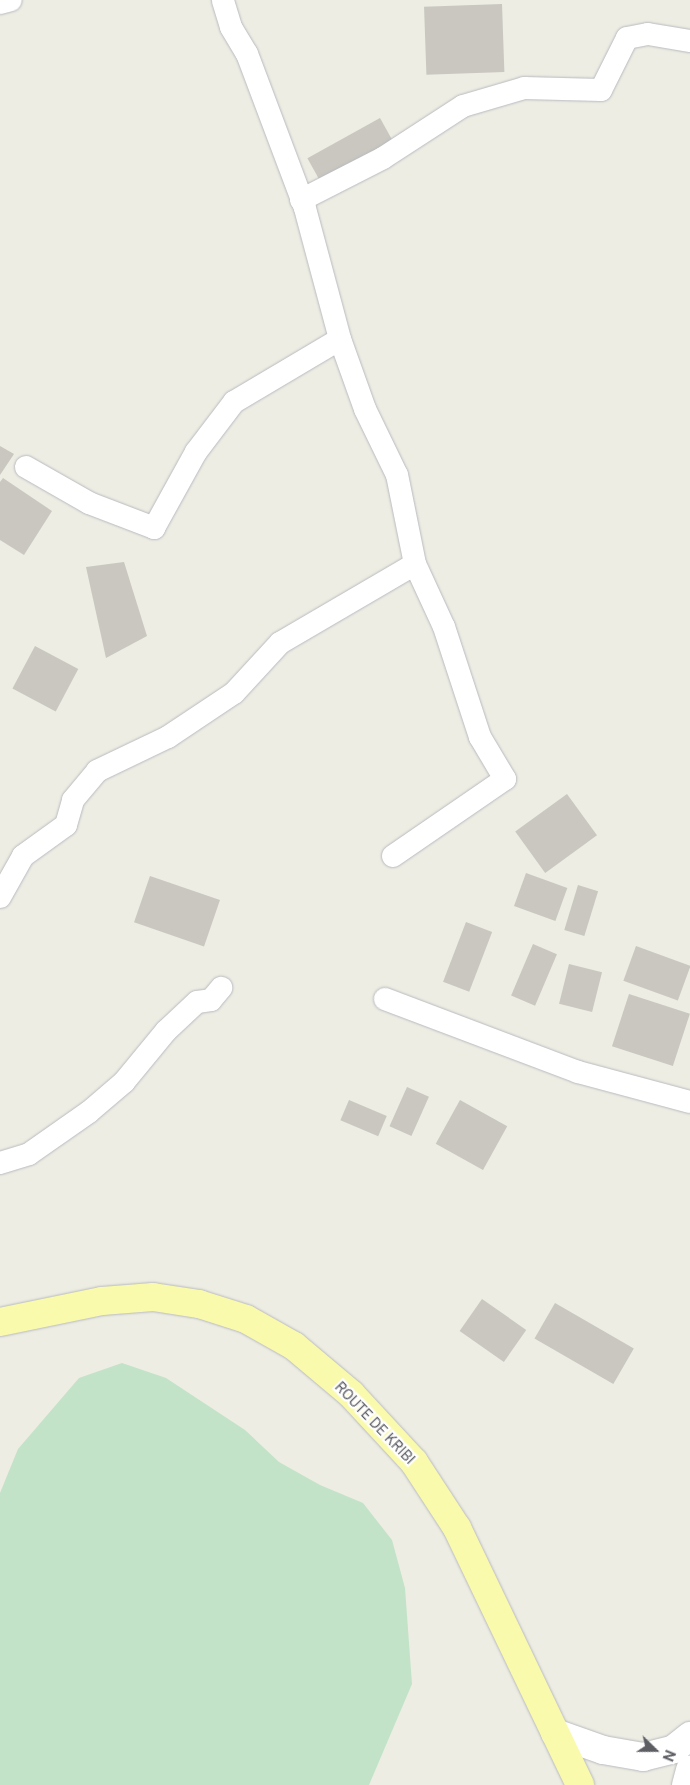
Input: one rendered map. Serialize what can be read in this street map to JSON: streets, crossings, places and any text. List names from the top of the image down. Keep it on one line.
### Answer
{"streets":{"main road":["ROUTE DE KRIBI"]},"north":"right"}
